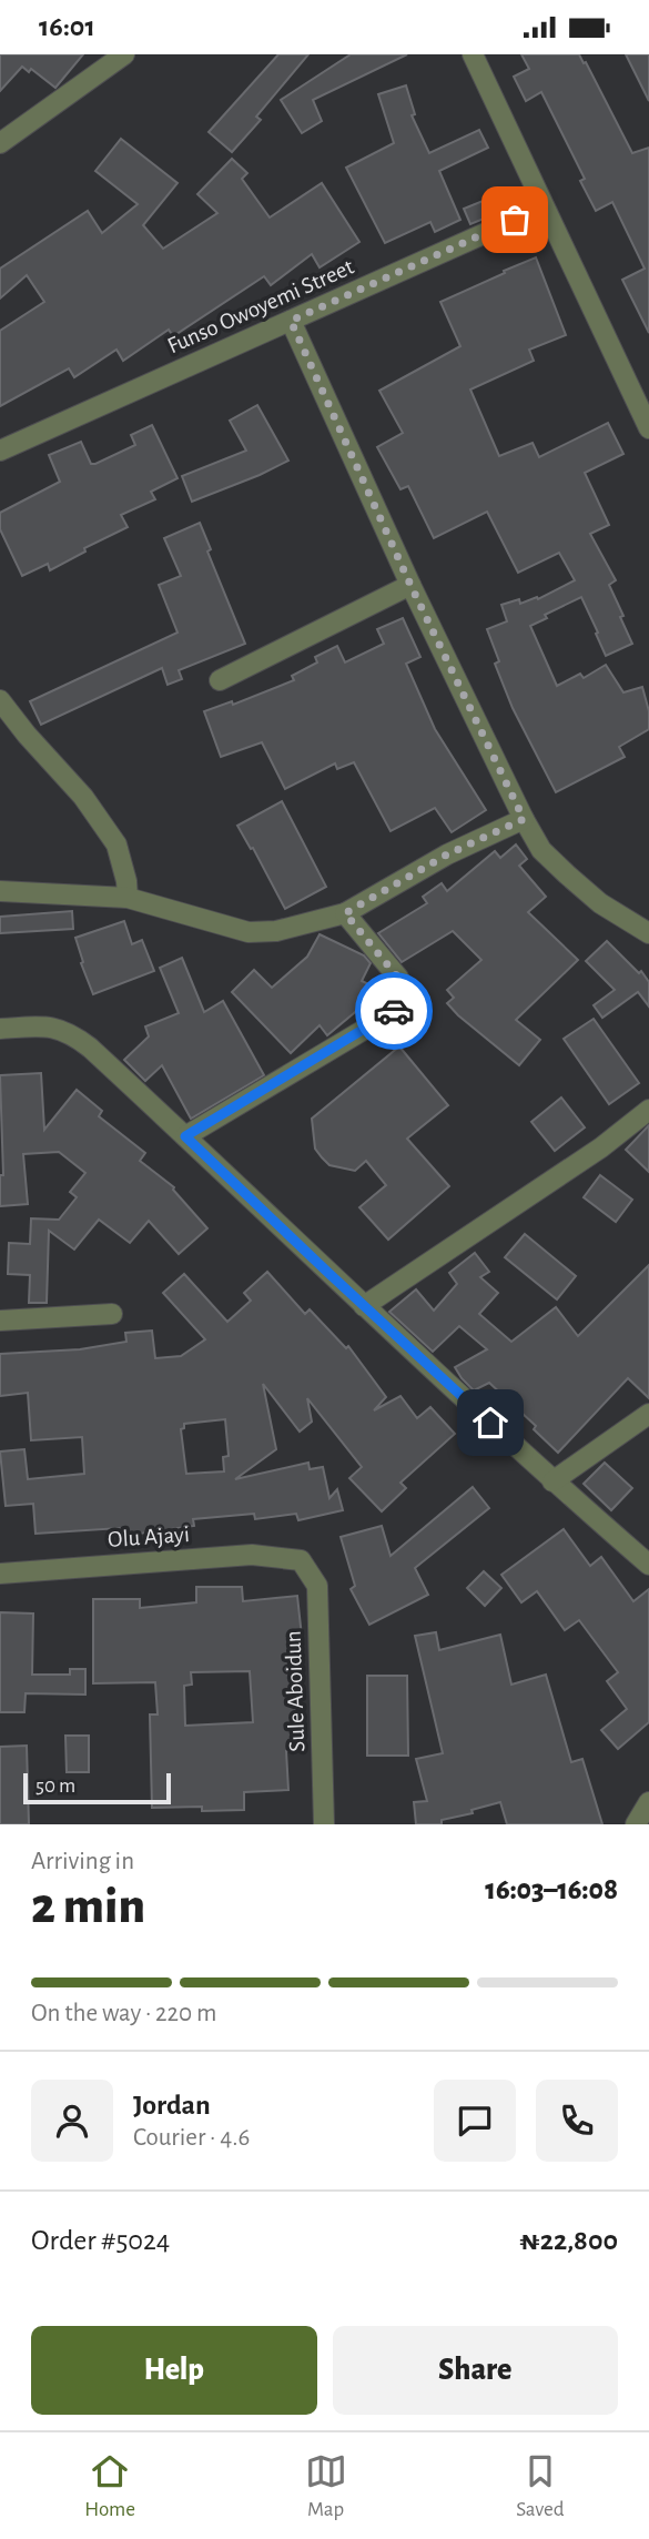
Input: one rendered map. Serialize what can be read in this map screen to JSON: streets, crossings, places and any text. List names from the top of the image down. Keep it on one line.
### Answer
{"streets":{"street":["Funso Owoyemi Street","Olu Ajayi","Sule Aboidun"]},"crossings":[["Olu Ajayi","Sule Aboidun"]],"scale_bar":"50 m","page":{"status":"16:01","scale":"50 m","heading":["2 min","Arriving in","16:03–16:08"],"panel":["Jordan","Courier · 4.6","Order #5024","₦22,800"],"bar":"On the way · 220 m","buttons":["Help","Share"],"tabs":["Home","Map","Saved"]}}
